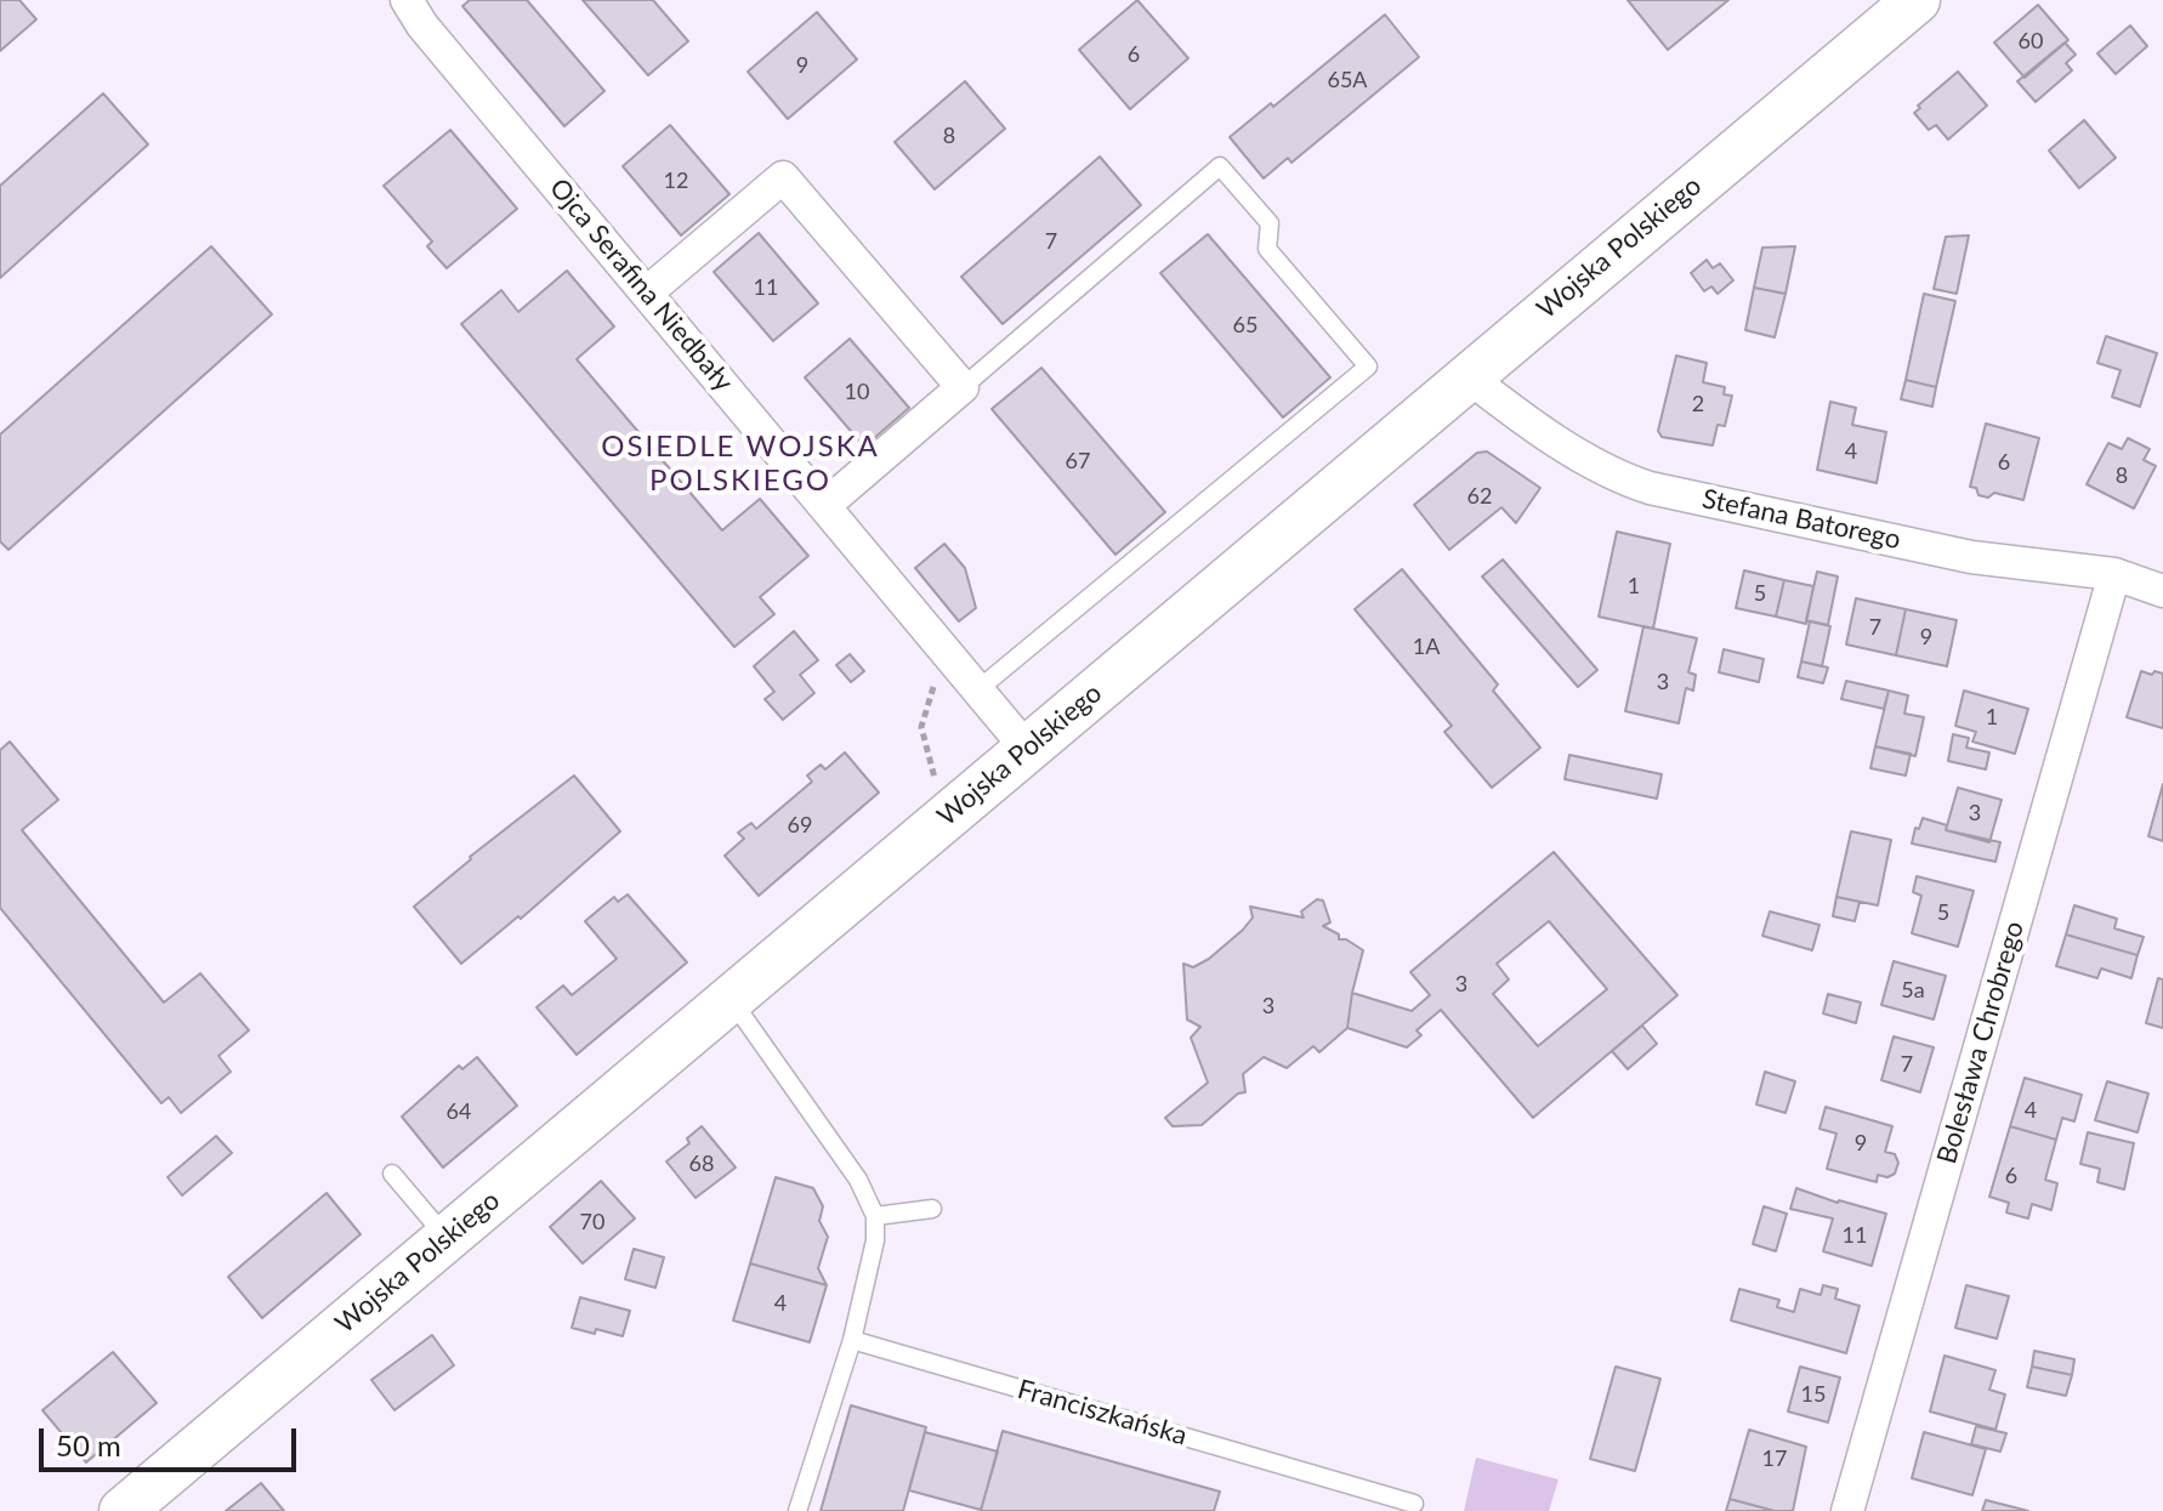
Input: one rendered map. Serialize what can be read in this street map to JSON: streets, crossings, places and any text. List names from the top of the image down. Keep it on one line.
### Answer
{"streets":{"main road":["Wojska Polskiego"],"street":["Ojca Serafina Niedbały","Stefana Batorego","Bolesława Chrobrego"],"lane":["Franciszkańska"]},"crossings":[["Wojska Polskiego","Ojca Serafina Niedbały"],["Wojska Polskiego","Stefana Batorego"],["Stefana Batorego","Bolesława Chrobrego"]],"districts":["OSIEDLE WOJSKA POLSKIEGO"],"house_numbers":["60","6","9","65A","8","12","7","11","65","10","2","4","67","6","8","62","1","5","7","9","1A","3","1","3","69","5","3","5a","3","7","4","64","9","68","6","70","11","4","15","17"],"scale_bar":"50 m"}
